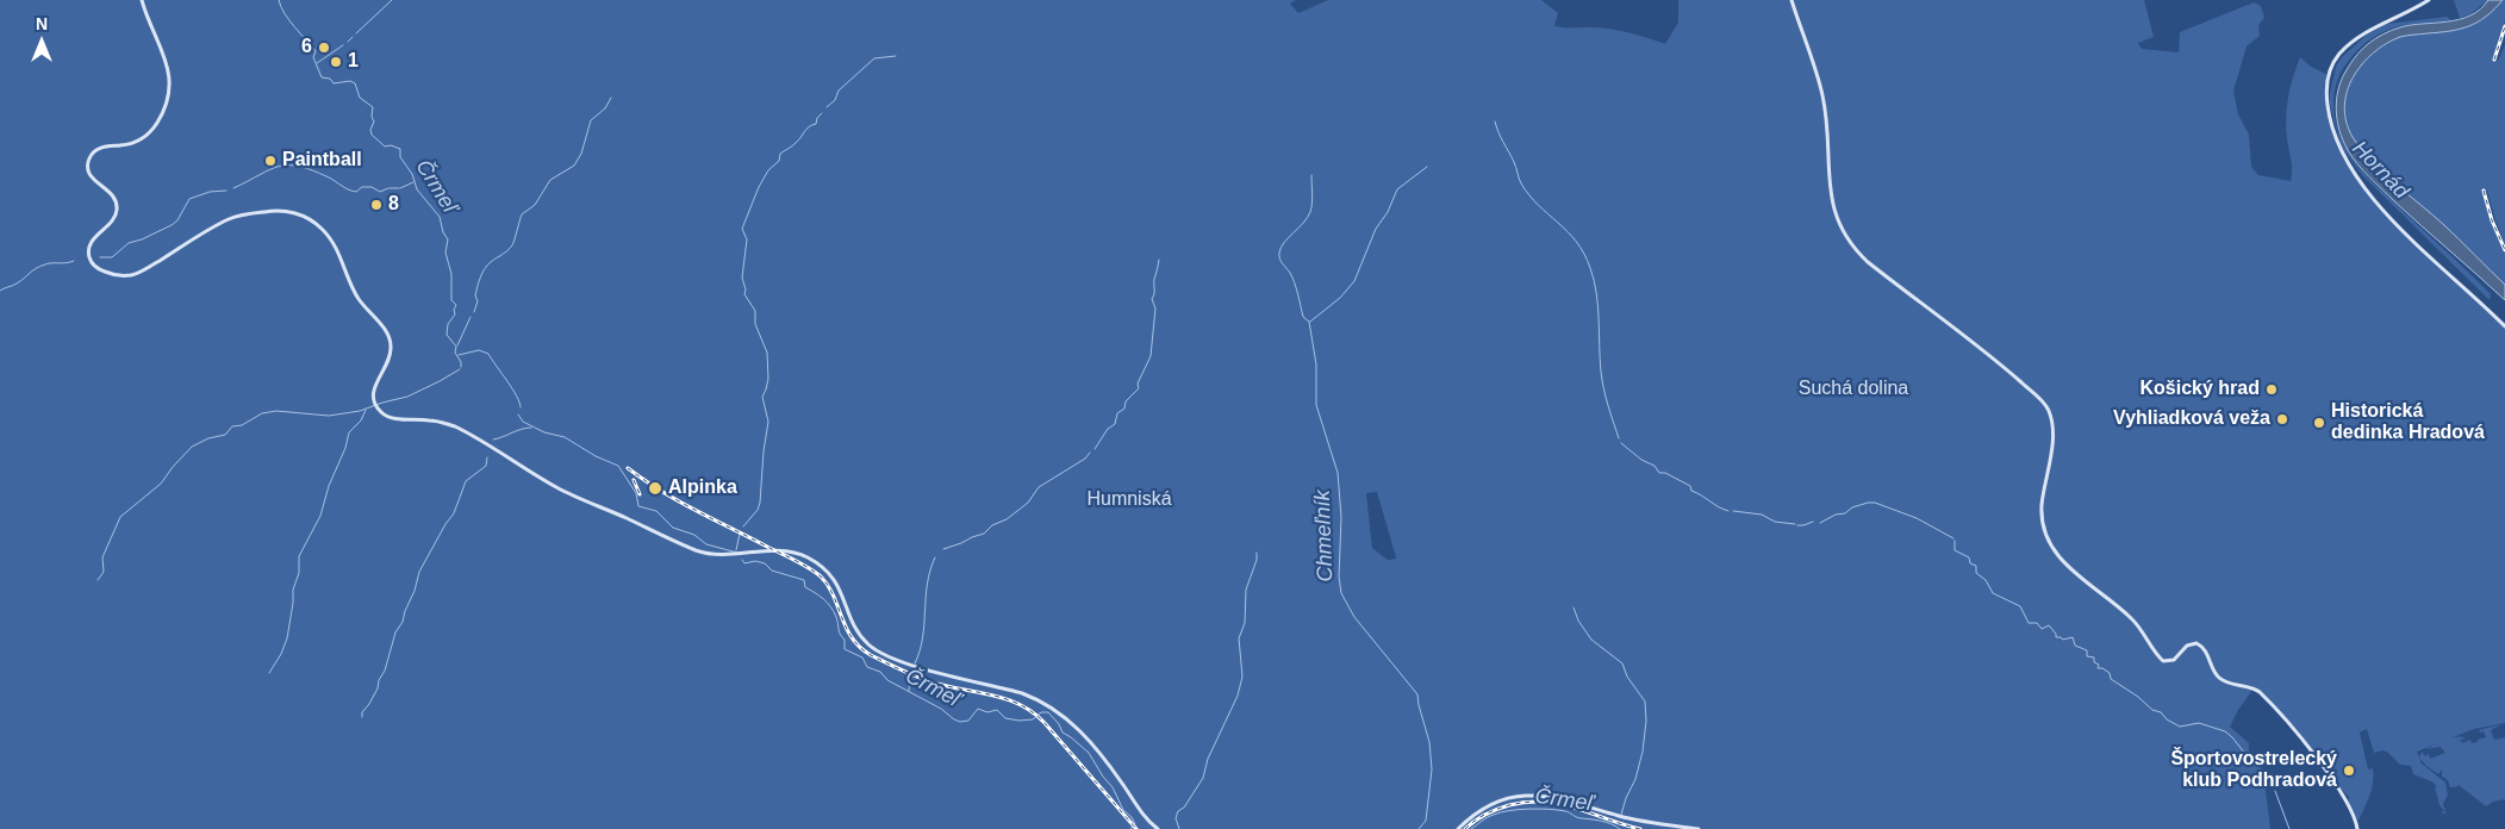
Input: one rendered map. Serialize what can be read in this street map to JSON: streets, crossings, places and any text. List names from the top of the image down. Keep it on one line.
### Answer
{"water":["Hornád","Črmeľ","Chmeľník"],"parks":["Suchá dolina","Humniská"],"places":["6","1","Paintball","8","Košický hrad","Vyhliadková veža","Historická dedinka Hradová","Alpinka","Športovostrelecký klub Podhradová"],"north":"top"}
